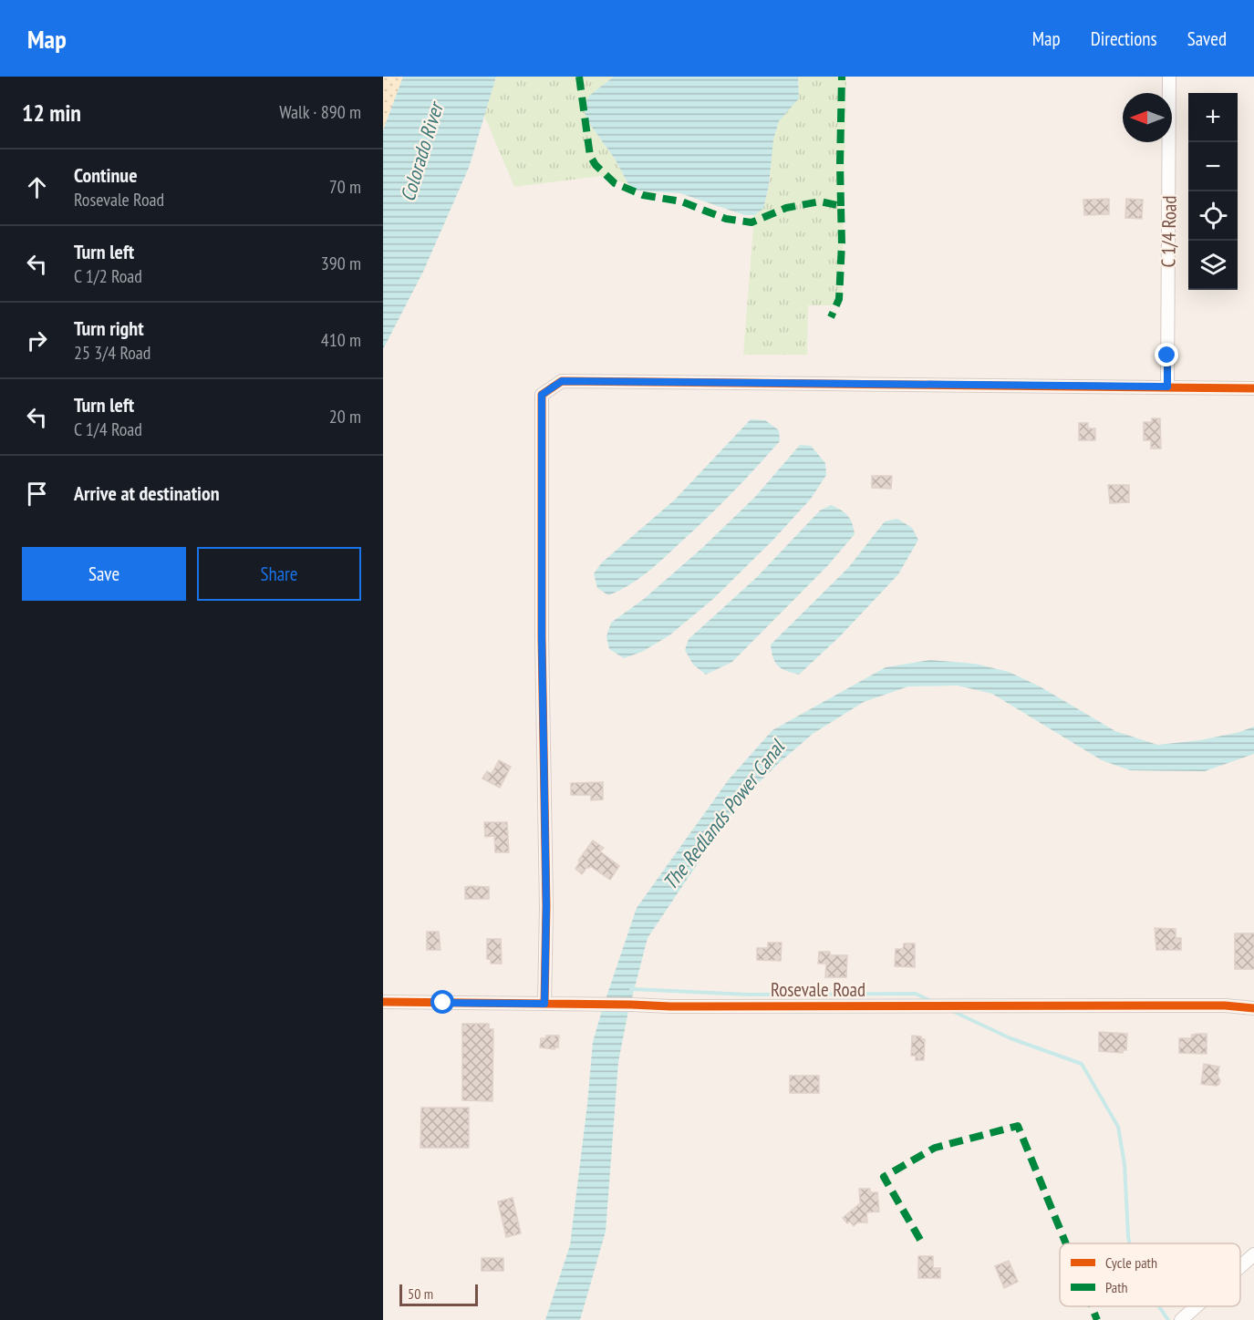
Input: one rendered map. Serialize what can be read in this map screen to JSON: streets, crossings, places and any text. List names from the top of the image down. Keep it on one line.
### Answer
{"streets":{"street":["C 1/4 Road","Rosevale Road"]},"water":["Colorado River","The Redlands Power Canal"],"legend":["Cycle path","Path"],"scale_bar":"50 m","north":"left","page":{"header":"Map","nav":["Map","Directions","Saved"],"heading":["12 min","Walk · 890 m"],"map_buttons":["+","−"],"list":[["Continue","Rosevale Road","70 m"],["Turn left","C 1/2 Road","390 m"],["Turn right","25 3/4 Road","410 m"],["Turn left","C 1/4 Road","20 m"],"Arrive at destination"],"buttons":["Save","Share"],"scale":"50 m"}}
